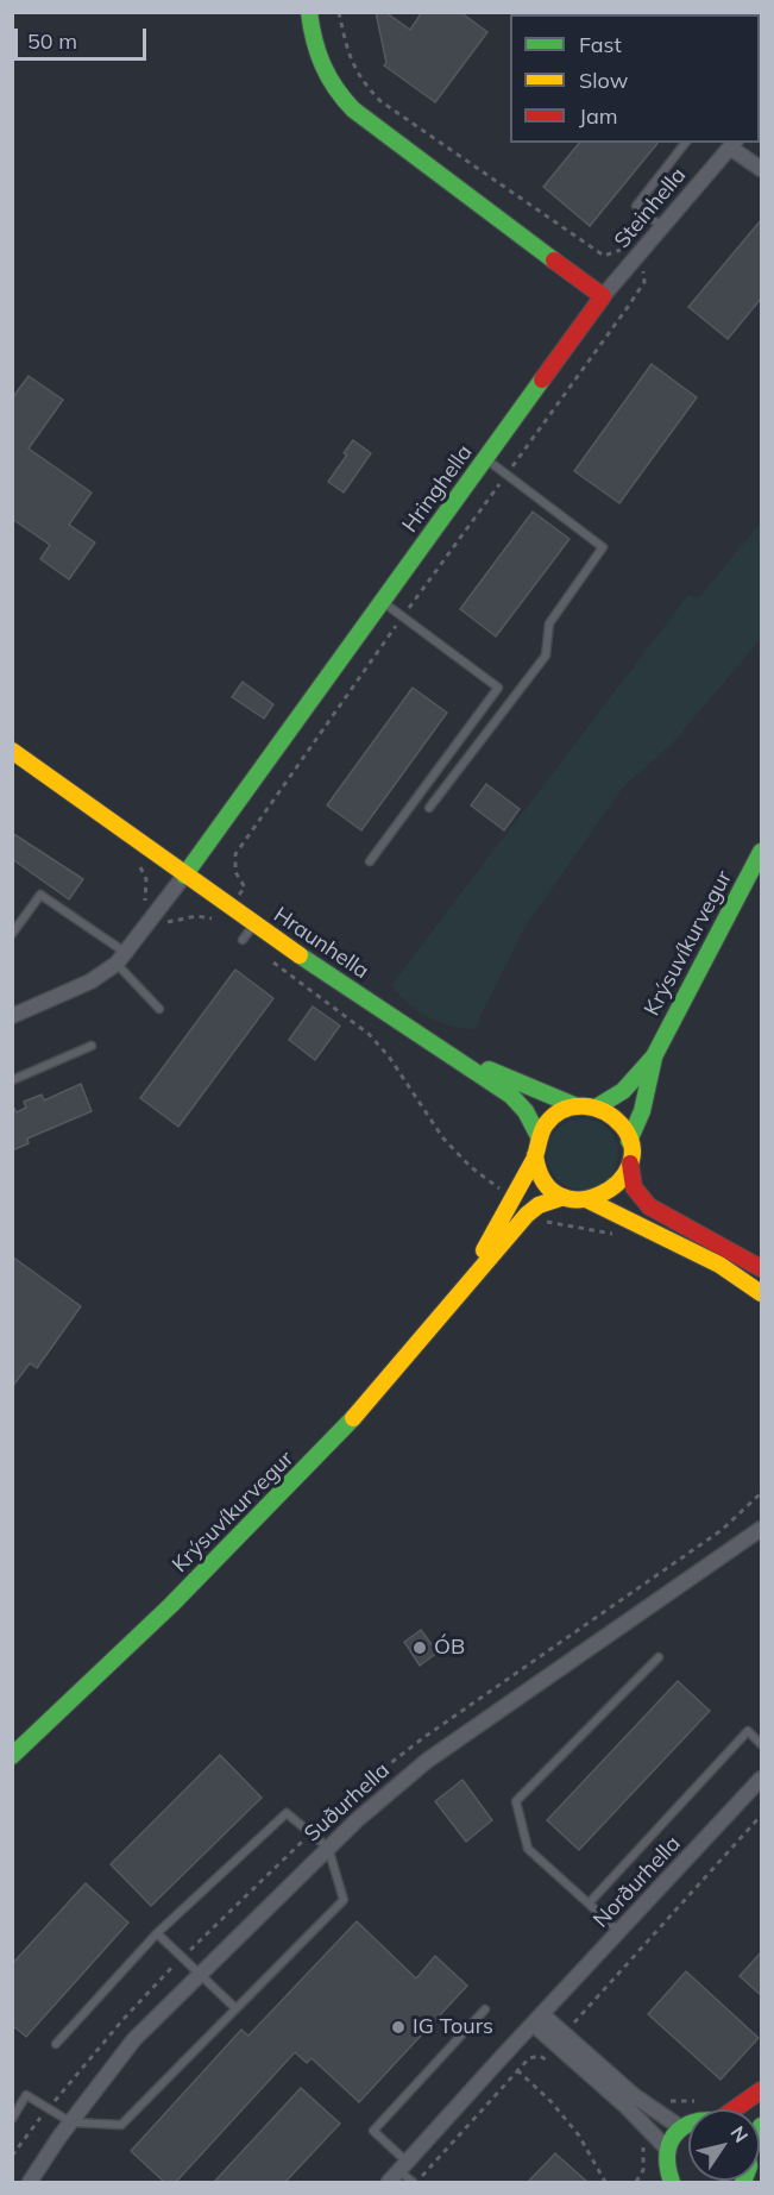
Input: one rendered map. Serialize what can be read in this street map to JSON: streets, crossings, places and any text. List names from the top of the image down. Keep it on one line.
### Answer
{"streets":{"street":["Steinhella","Hringhella","Hraunhella","Krýsuvíkurvegur","Suðurhella","Norðurhella"]},"crossings":[["Steinhella","Hringhella"],["Hringhella","Hraunhella"],["Hraunhella","Krýsuvíkurvegur"]],"places":["ÓB","IG Tours"],"legend":["Fast","Slow","Jam"],"scale_bar":"50 m","north":"top right"}
